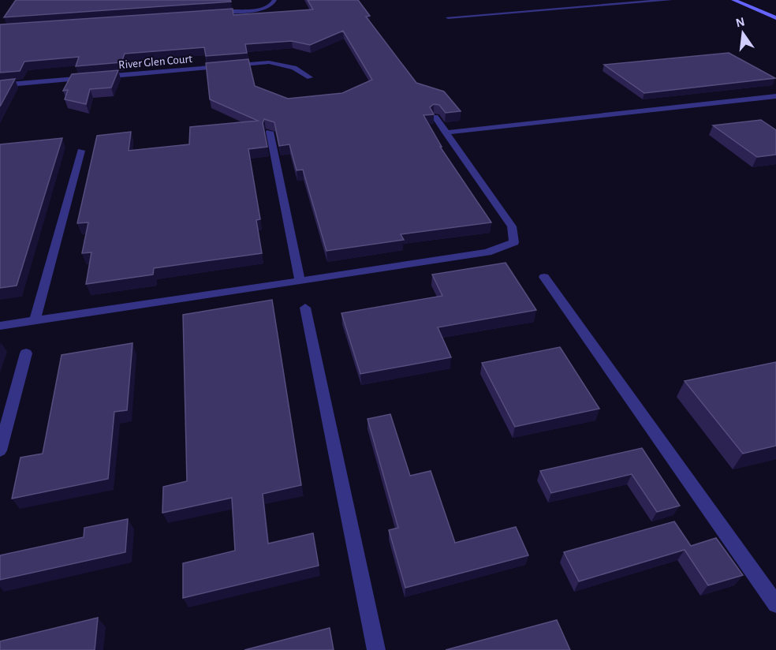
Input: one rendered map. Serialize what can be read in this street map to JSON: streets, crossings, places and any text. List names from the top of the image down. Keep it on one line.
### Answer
{"streets":{"street":["River Glen Court"]},"north":"top"}
